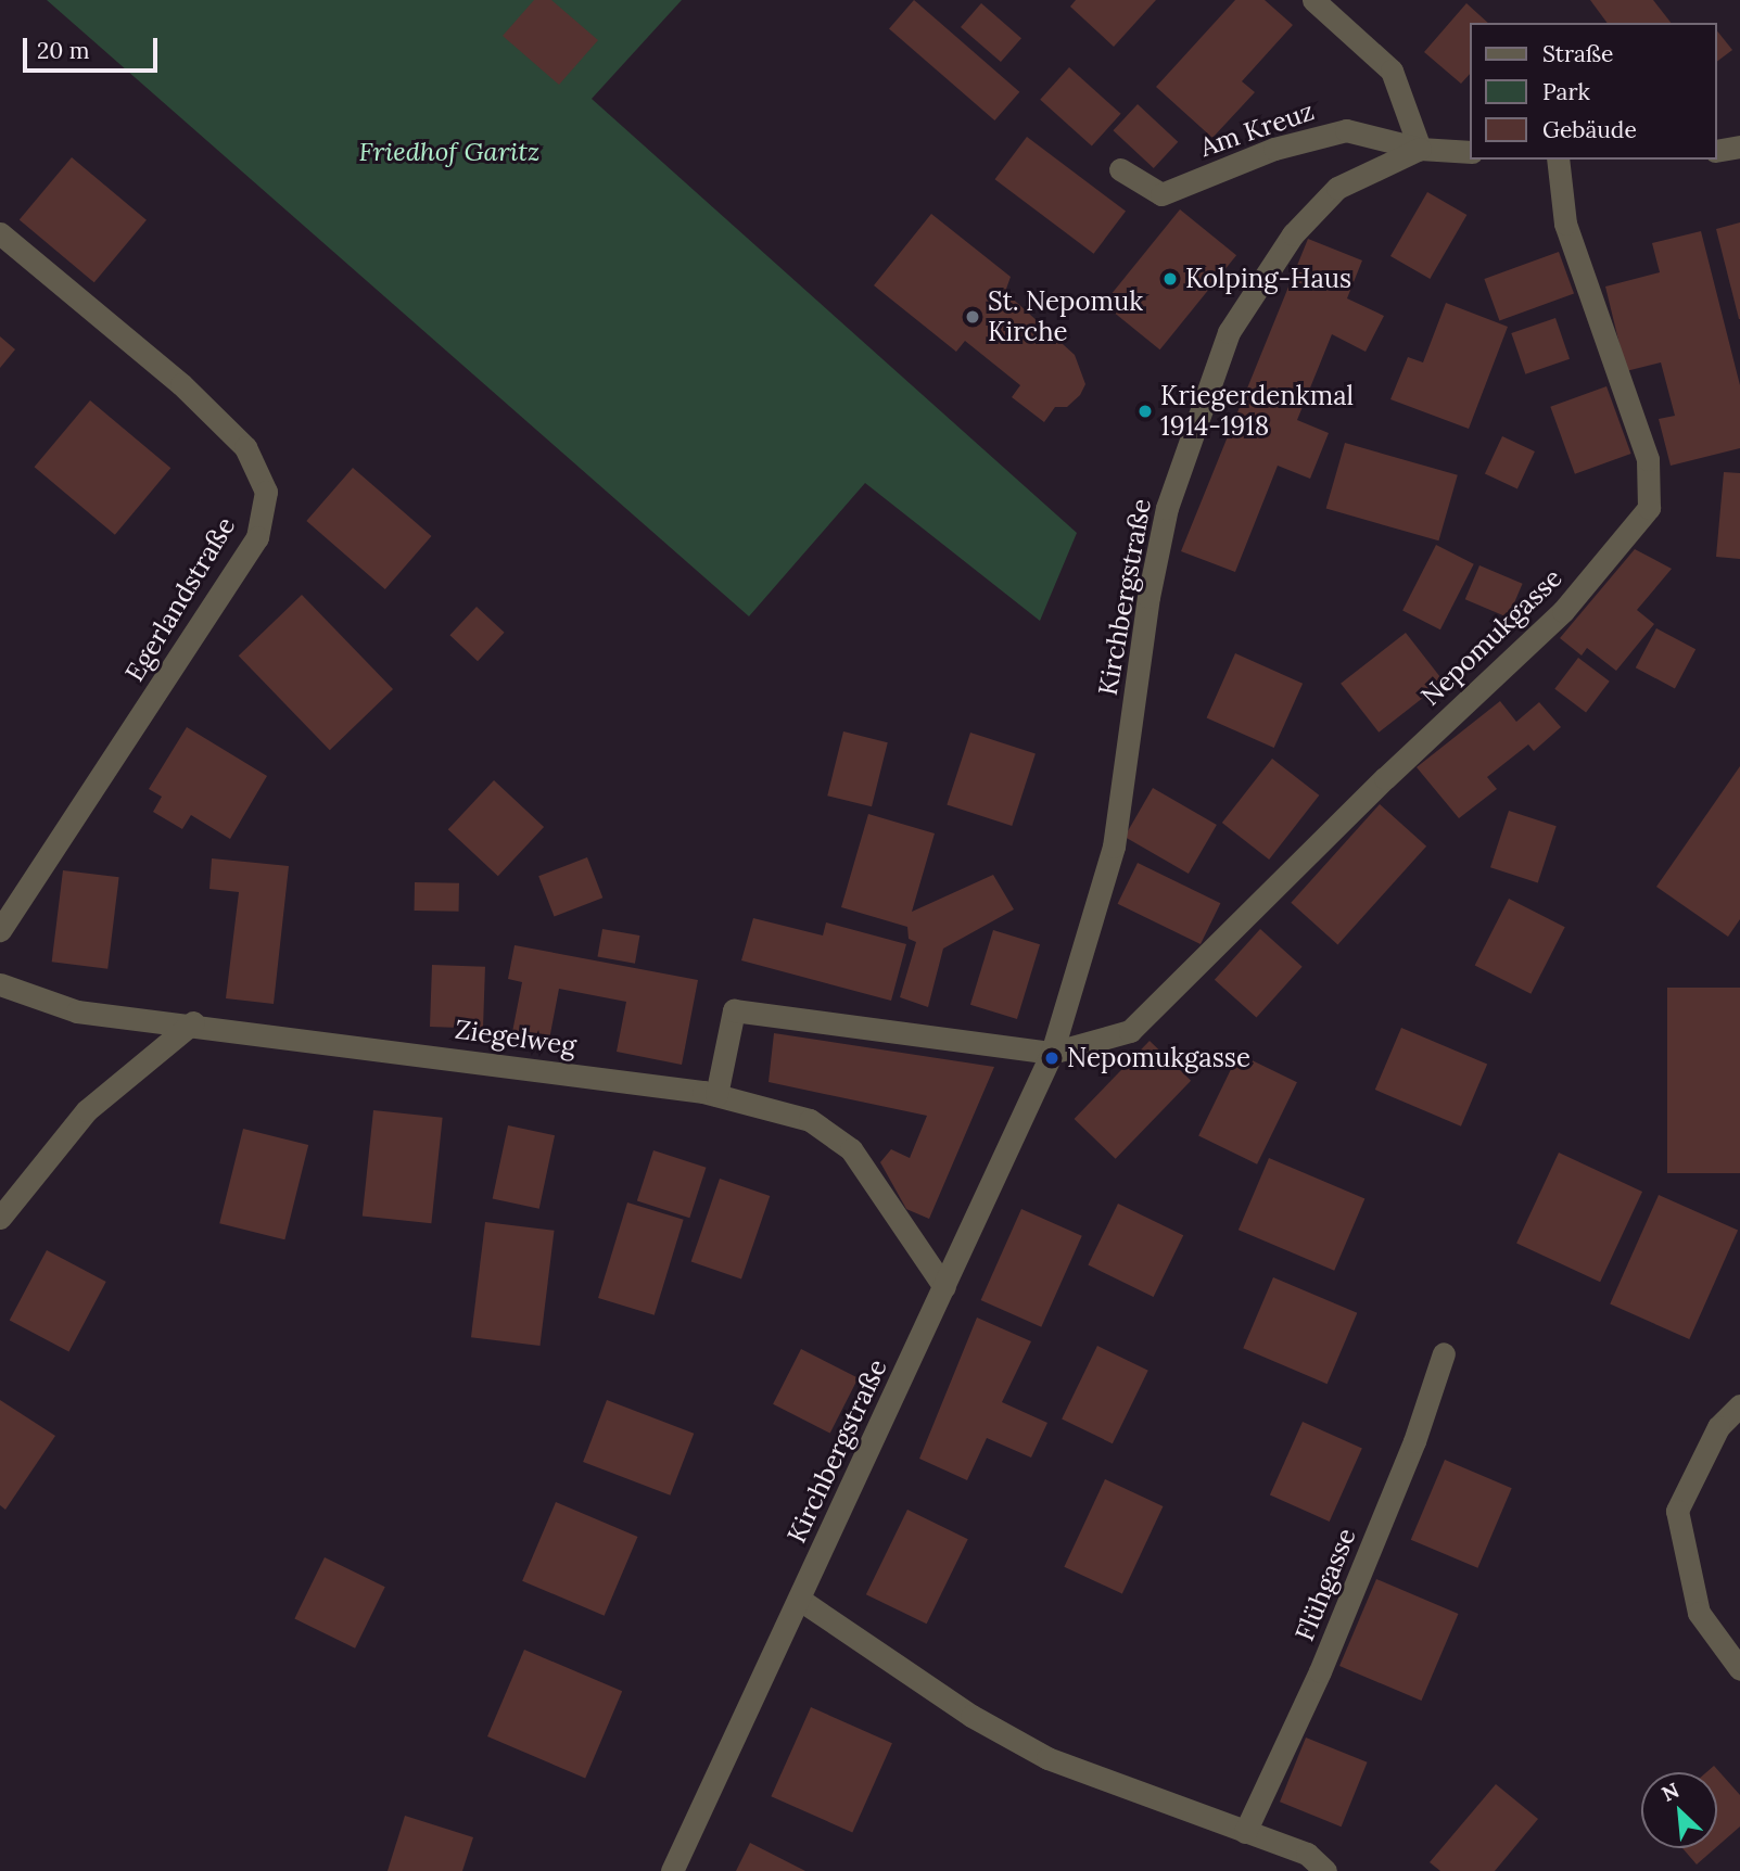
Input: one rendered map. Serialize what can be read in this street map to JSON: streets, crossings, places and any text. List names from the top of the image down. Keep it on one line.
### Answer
{"streets":{"street":["Am Kreuz","Kirchbergstraße","Egerlandstraße","Nepomukgasse","Ziegelweg","Flühgasse"]},"crossings":[["Am Kreuz","Kirchbergstraße"],["Kirchbergstraße","Nepomukgasse"],["Kirchbergstraße","Ziegelweg"]],"parks":["Friedhof Garitz"],"places":["Kolping-Haus","St. Nepomuk Kirche","Kriegerdenkmal 1914-1918","Nepomukgasse"],"legend":["Straße","Park","Gebäude"],"scale_bar":"20 m","north":"top left"}
